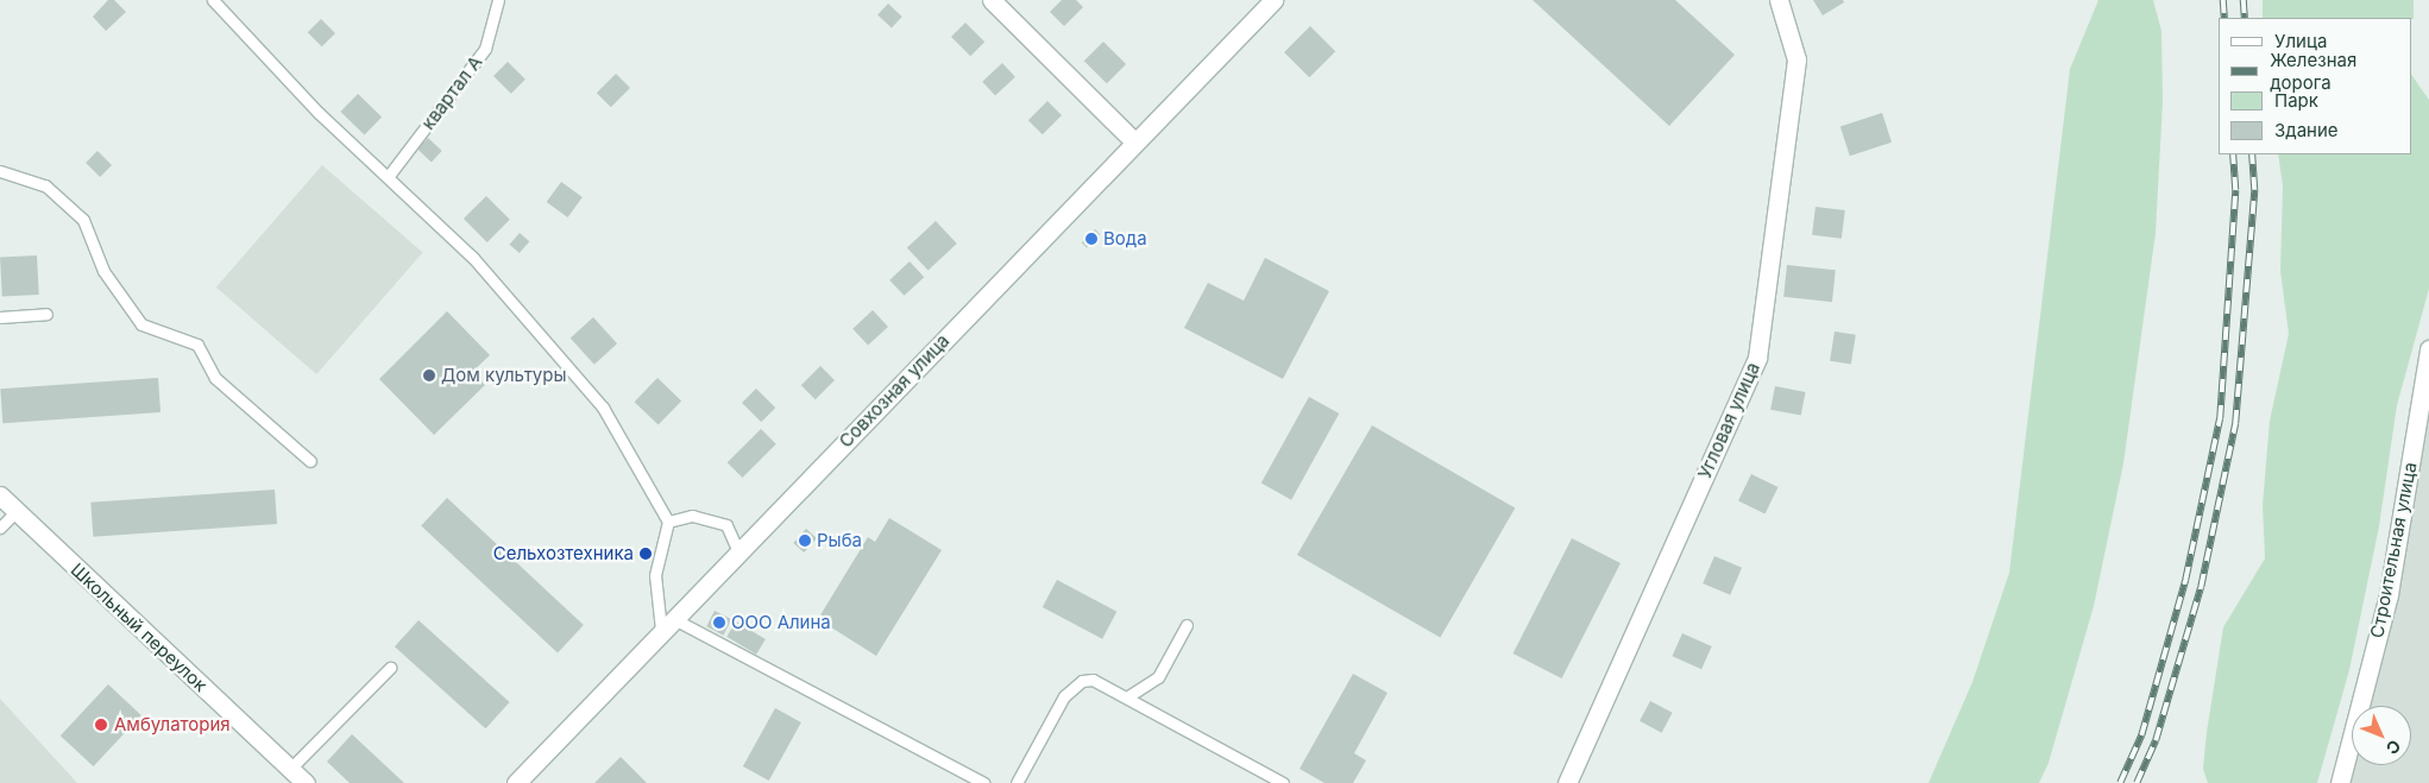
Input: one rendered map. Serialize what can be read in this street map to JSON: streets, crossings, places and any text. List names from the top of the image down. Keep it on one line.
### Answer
{"streets":{"street":["Совхозная улица","Угловая улица","Строительная улица","Школьный переулок"],"lane":["квартал А"]},"places":["Вода","Дом культуры","Рыба","Сельхозтехника","ООО Алина","Амбулатория"],"legend":["Улица","Железная дорога","Парк","Здание"],"north":"bottom right"}
